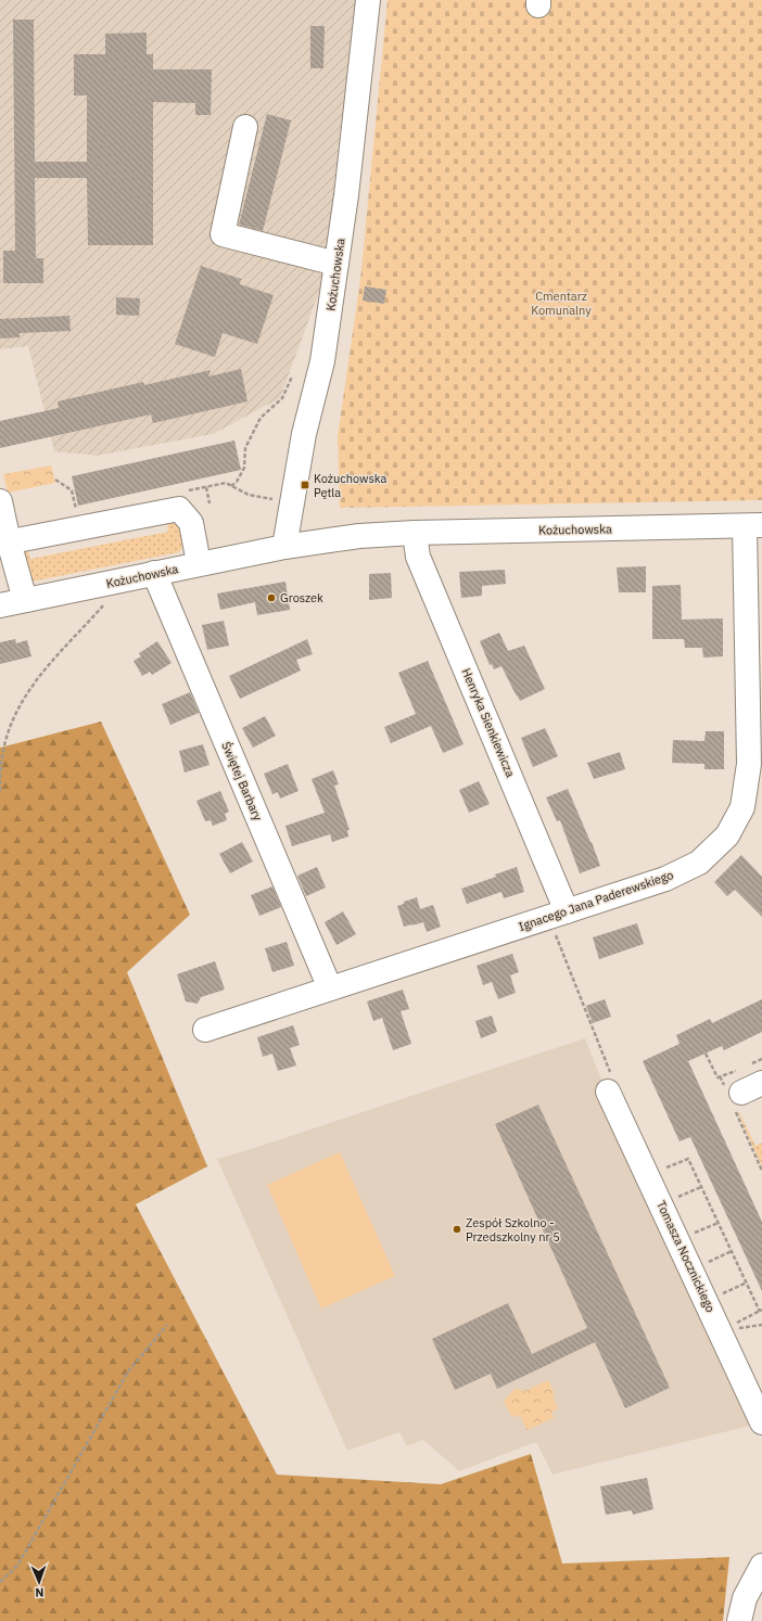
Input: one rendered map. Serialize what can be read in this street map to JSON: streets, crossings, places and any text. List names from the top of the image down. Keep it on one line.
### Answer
{"streets":{"street":["Kożuchowska","Henryka Sienkiewicza","Świętej Barbary","Ignacego Jana Paderewskiego","Tomasza Nocznickiego"]},"crossings":[["Kożuchowska","Henryka Sienkiewicza"],["Kożuchowska","Świętej Barbary"],["Kożuchowska","Ignacego Jana Paderewskiego"],["Henryka Sienkiewicza","Ignacego Jana Paderewskiego"],["Świętej Barbary","Ignacego Jana Paderewskiego"]],"parks":["Cmentarz Komunalny"],"places":{"transit":["Kożuchowska Pętla"],"other":["Groszek","Zespół Szkolno - Przedszkolny nr 5"]},"north":"bottom"}
